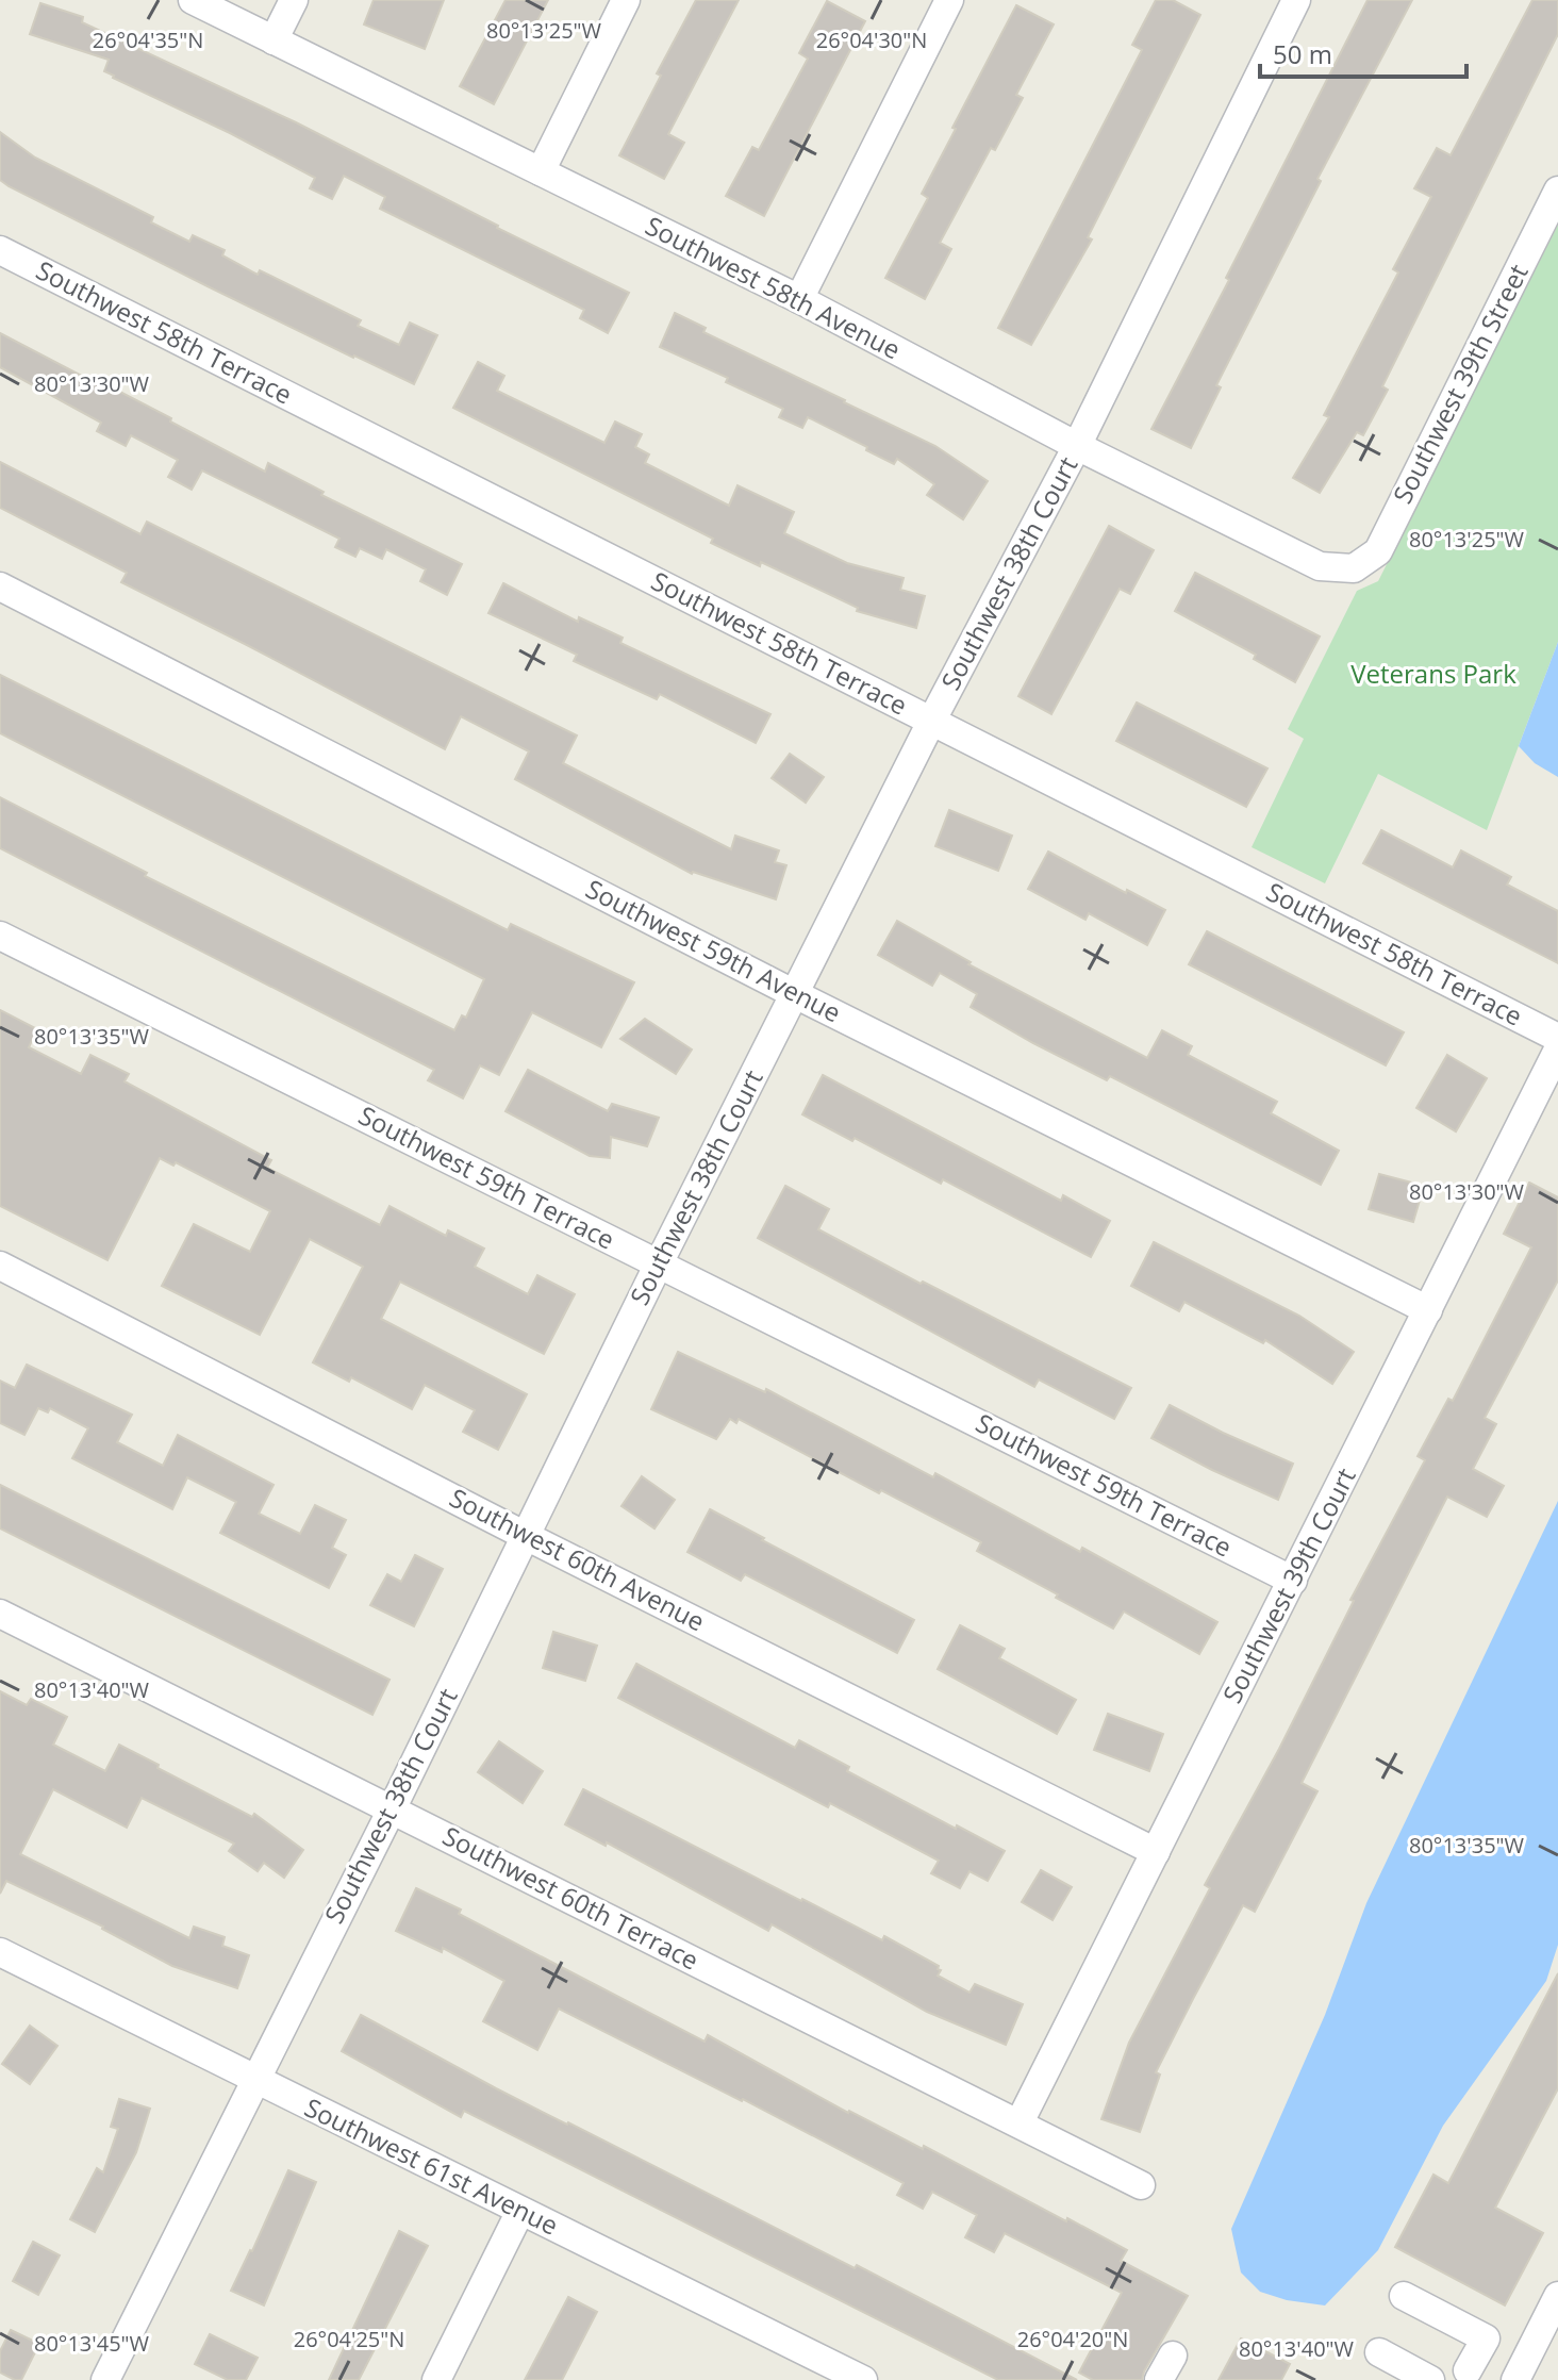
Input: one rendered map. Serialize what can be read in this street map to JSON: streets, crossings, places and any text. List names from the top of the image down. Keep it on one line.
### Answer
{"streets":{"street":["Southwest 58th Avenue","Southwest 58th Terrace","Southwest 39th Street","Southwest 38th Court","Southwest 59th Avenue","Southwest 59th Terrace","Southwest 60th Avenue","Southwest 39th Court","Southwest 60th Terrace","Southwest 61st Avenue"]},"crossings":[["Southwest 58th Avenue","Southwest 39th Street"],["Southwest 58th Avenue","Southwest 38th Court"],["Southwest 58th Terrace","Southwest 38th Court"],["Southwest 38th Court","Southwest 59th Avenue"],["Southwest 38th Court","Southwest 59th Terrace"],["Southwest 38th Court","Southwest 60th Avenue"],["Southwest 38th Court","Southwest 60th Terrace"],["Southwest 38th Court","Southwest 61st Avenue"],["Southwest 59th Avenue","Southwest 39th Court"],["Southwest 59th Terrace","Southwest 39th Court"],["Southwest 60th Avenue","Southwest 39th Court"],["Southwest 39th Court","Southwest 60th Terrace"]],"parks":["Veterans Park"],"scale_bar":"50 m","coordinates":["80°13'25\"W","26°04'35\"N","26°04'30\"N","80°13'30\"W","80°13'35\"W","80°13'40\"W","26°04'25\"N","26°04'20\"N","80°13'45\"W"]}
